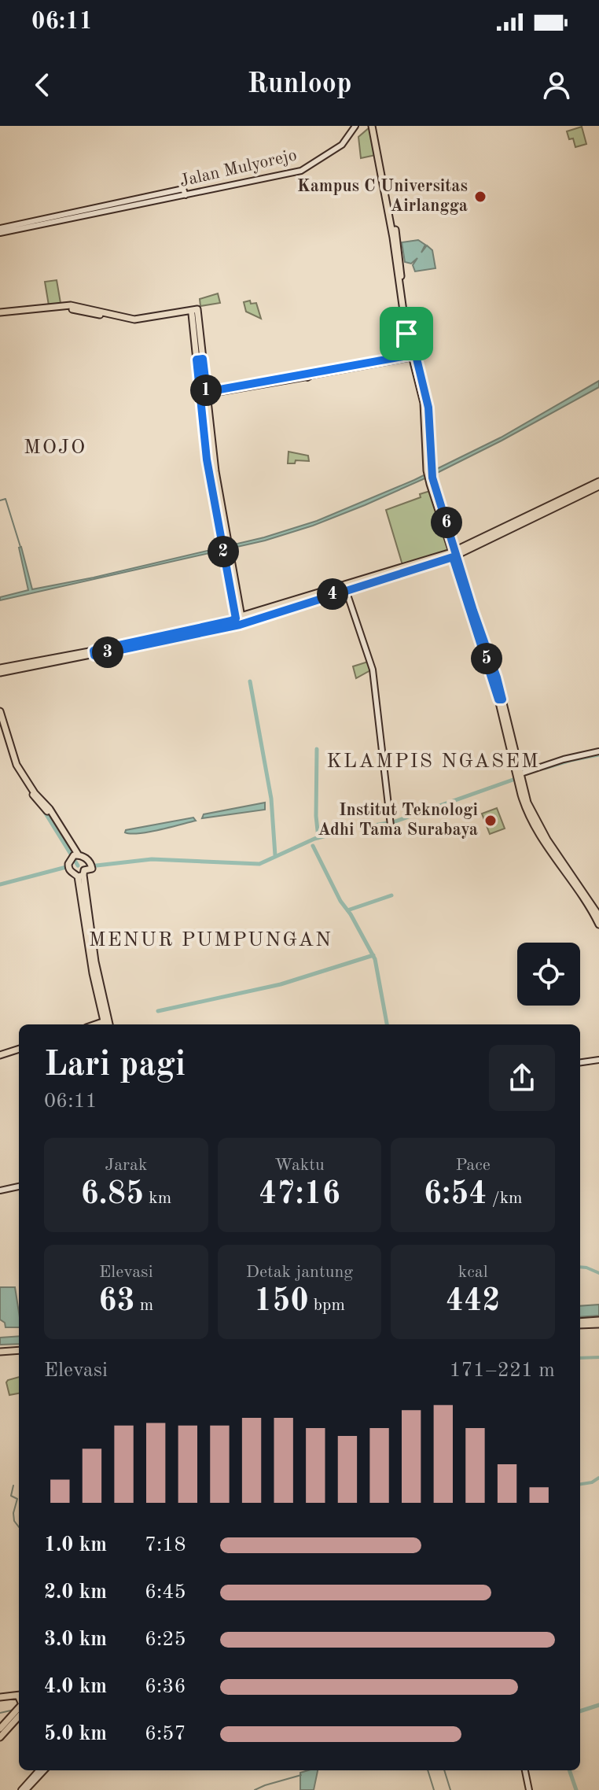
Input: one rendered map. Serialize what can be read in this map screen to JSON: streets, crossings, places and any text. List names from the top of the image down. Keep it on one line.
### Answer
{"streets":{"main road":["Jalan Mulyorejo"]},"districts":["MOJO","KLAMPIS NGASEM","MENUR PUMPUNGAN"],"places":["Kampus C Universitas Airlangga","Institut Teknologi Adhi Tama Surabaya"],"page":{"status":"06:11","header":"Runloop","pins":["1","6","2","4","3","5"],"heading":["Lari pagi","06:11"],"stats":[["Jarak","6.85 km"],["Waktu","47:16"],["Pace","6:54 /km"],["Elevasi","63 m"],["Detak jantung","150 bpm"],["kcal","442"]],"chart":["Elevasi","171–221 m"],"list":[{"name":"1.0 km","note":"7:18"},{"name":"2.0 km","note":"6:45"},{"name":"3.0 km","note":"6:25"},{"name":"4.0 km","note":"6:36"},{"name":"5.0 km","note":"6:57"}]}}
